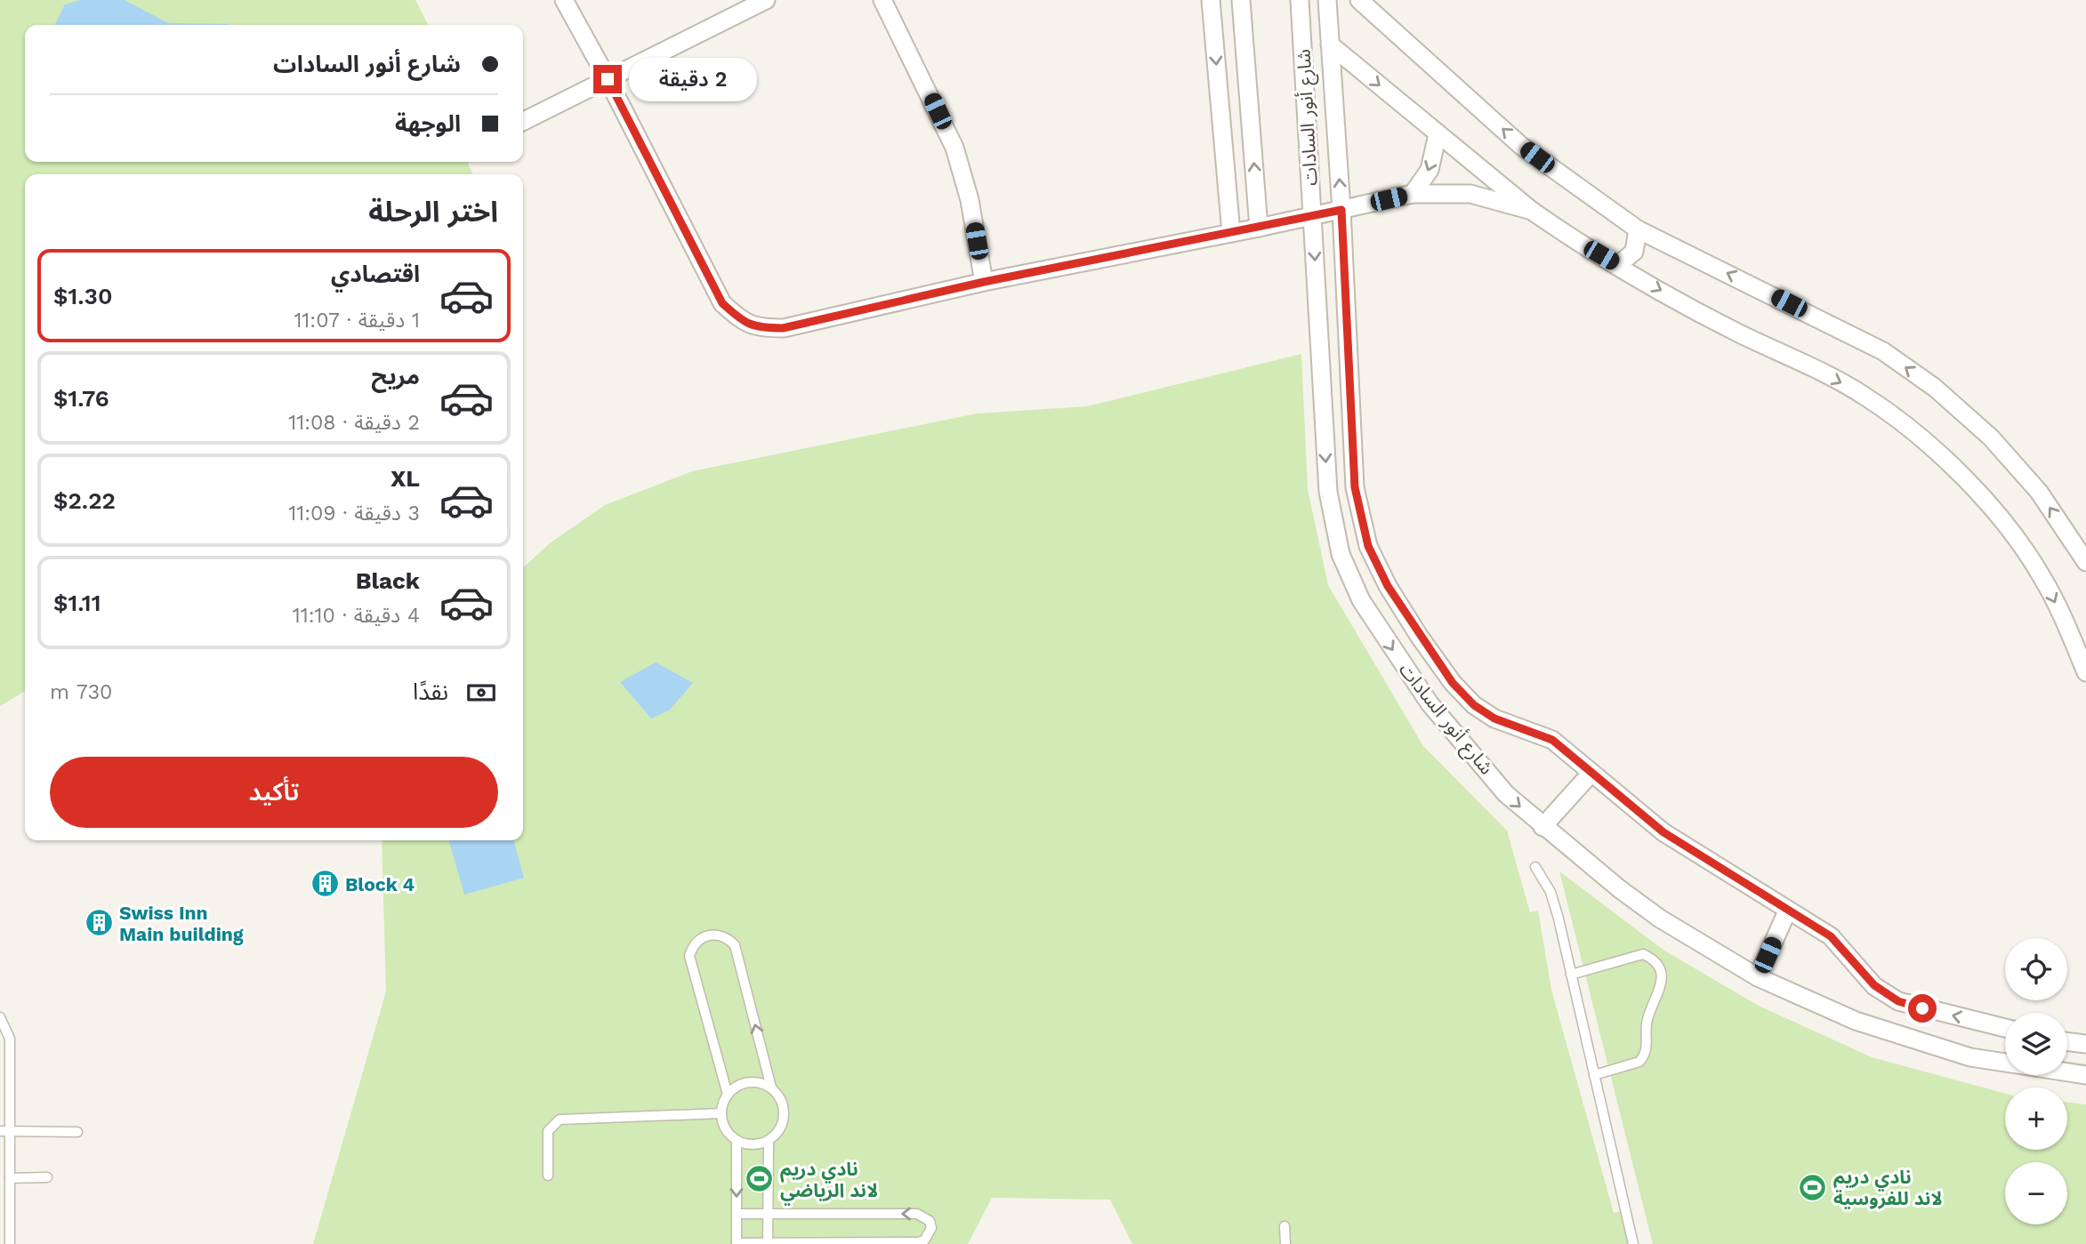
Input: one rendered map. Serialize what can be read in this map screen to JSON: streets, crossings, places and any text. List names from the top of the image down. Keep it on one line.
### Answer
{"streets":{"street":["شارع أنور السادات"]},"places":{"building":["Block 4","Swiss Inn Main building"],"sports":["نادي دريم لاند الرياضي","نادي دريم لاند للفروسية"]},"page":{"banner":["شارع أنور السادات","الوجهة"],"bubble":"2 دقيقة","heading":"اختر الرحلة","list":[{"name":"اقتصادي","note":"1 دقيقة · 11:07","value":"$1.30"},{"name":"مريح","note":"2 دقيقة · 11:08","value":"$1.76"},{"name":"XL","note":"3 دقيقة · 11:09","value":"$2.22"},{"name":"Black","note":"4 دقيقة · 11:10","value":"$1.11"}],"pay":["نقدًا","730 m"],"buttons":"تأكيد","map_buttons":["+","−"]}}
